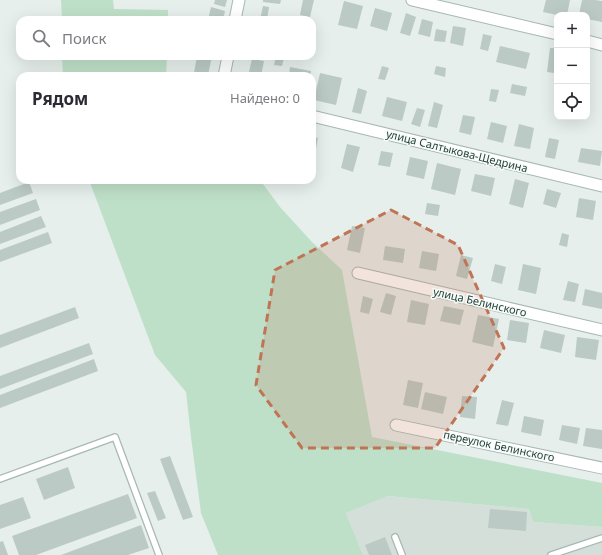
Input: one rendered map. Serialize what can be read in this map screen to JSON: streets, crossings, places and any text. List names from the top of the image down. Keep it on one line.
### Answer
{"streets":{"street":["улица Салтыкова-Щедрина","улица Белинского","переулок Белинского"]},"page":{"map_buttons":["+","−"],"search":"Поиск","heading":["Рядом","Найдено: 0"]}}
